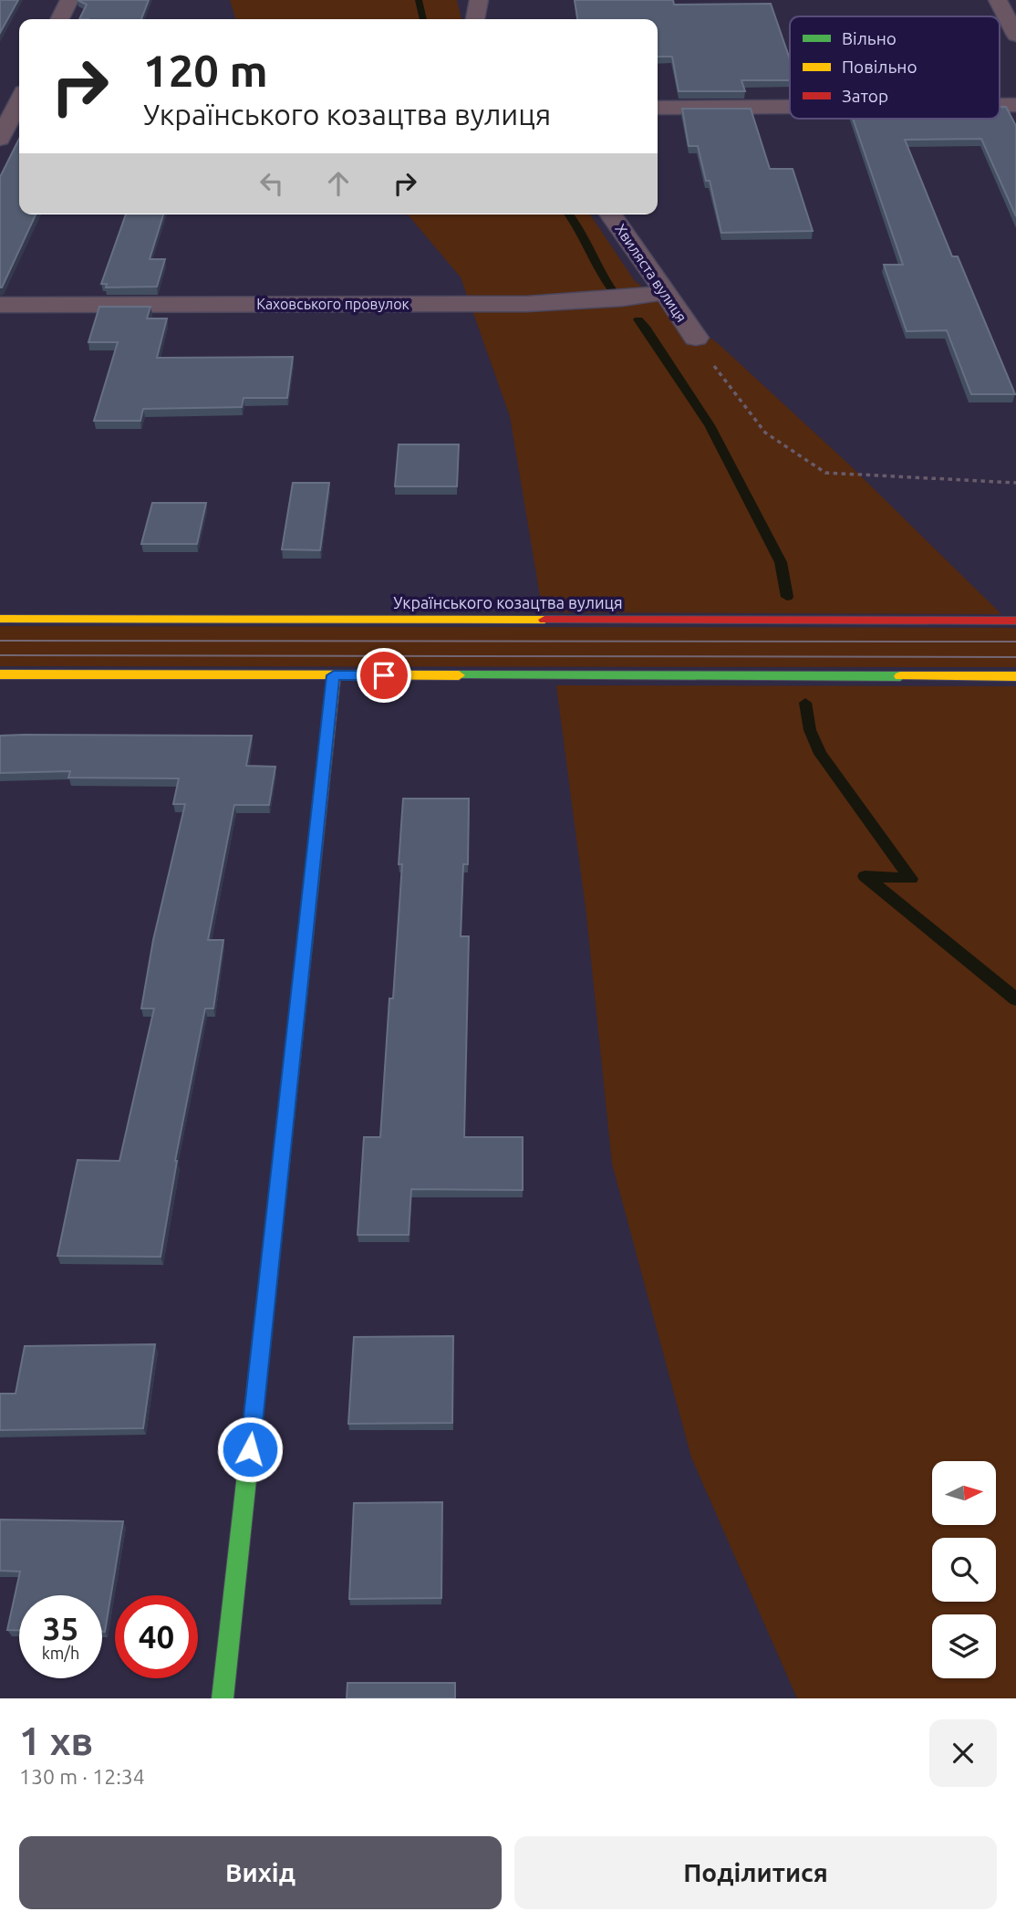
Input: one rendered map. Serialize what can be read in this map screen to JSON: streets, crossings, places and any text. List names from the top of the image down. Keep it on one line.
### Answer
{"streets":{"street":["Хвиляста вулиця","Каховського провулок","Українського козацтва вулиця"]},"crossings":[["Хвиляста вулиця","Каховського провулок"]],"legend":["Вільно","Повільно","Затор"],"north":"right","page":{"turn":["120 m","Українського козацтва вулиця"],"speed":"35 km/h","limit":"40","heading":["1 хв","130 m · 12:34"],"buttons":["Вихід","Поділитися"]}}
